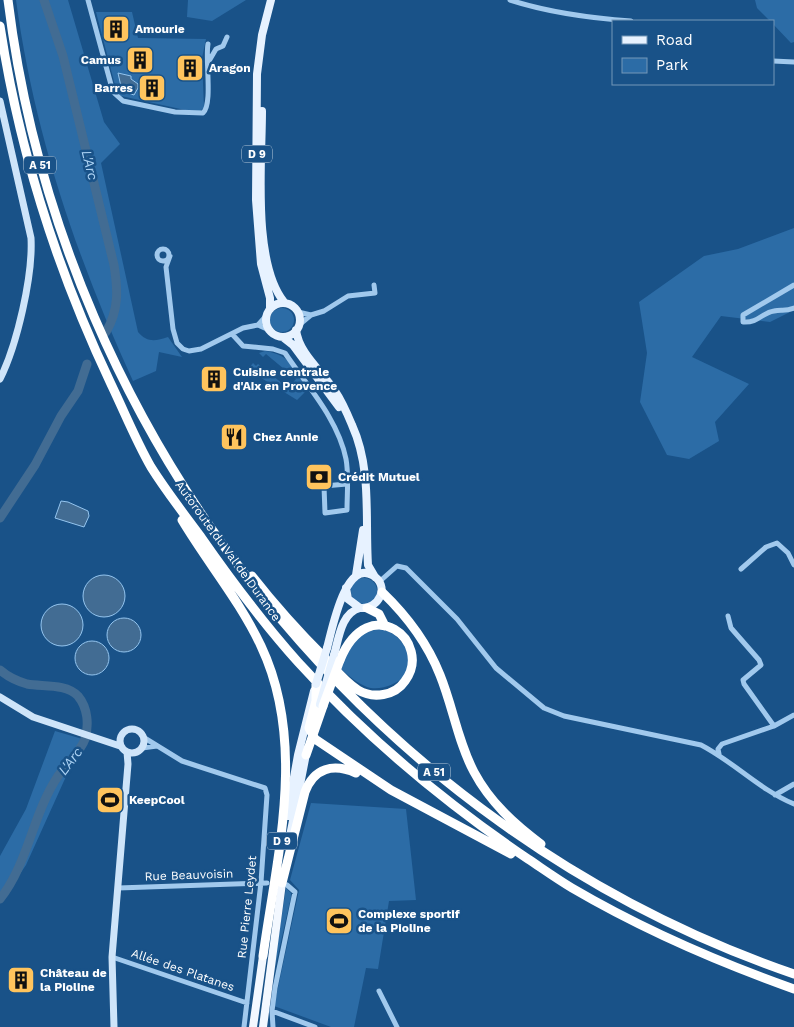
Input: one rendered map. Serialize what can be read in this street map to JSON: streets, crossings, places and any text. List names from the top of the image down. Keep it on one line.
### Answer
{"streets":{"highway":["D 9","A 51","Autoroute du Val de Durance"],"street":["Rue Beauvoisin","Rue Pierre Leydet","Allée des Platanes"]},"crossings":[["Rue Beauvoisin","Rue Pierre Leydet"],["Rue Pierre Leydet","Allée des Platanes"]],"water":["L'Arc"],"places":{"building":["Amourie","Camus","Aragon","Barres","Cuisine centrale d'Aix en Provence","Château de la Pioline"],"restaurant":["Chez Annie"],"bank":["Crédit Mutuel"],"sports":["KeepCool","Complexe sportif de la Pioline"]},"legend":["Road","Park"]}
